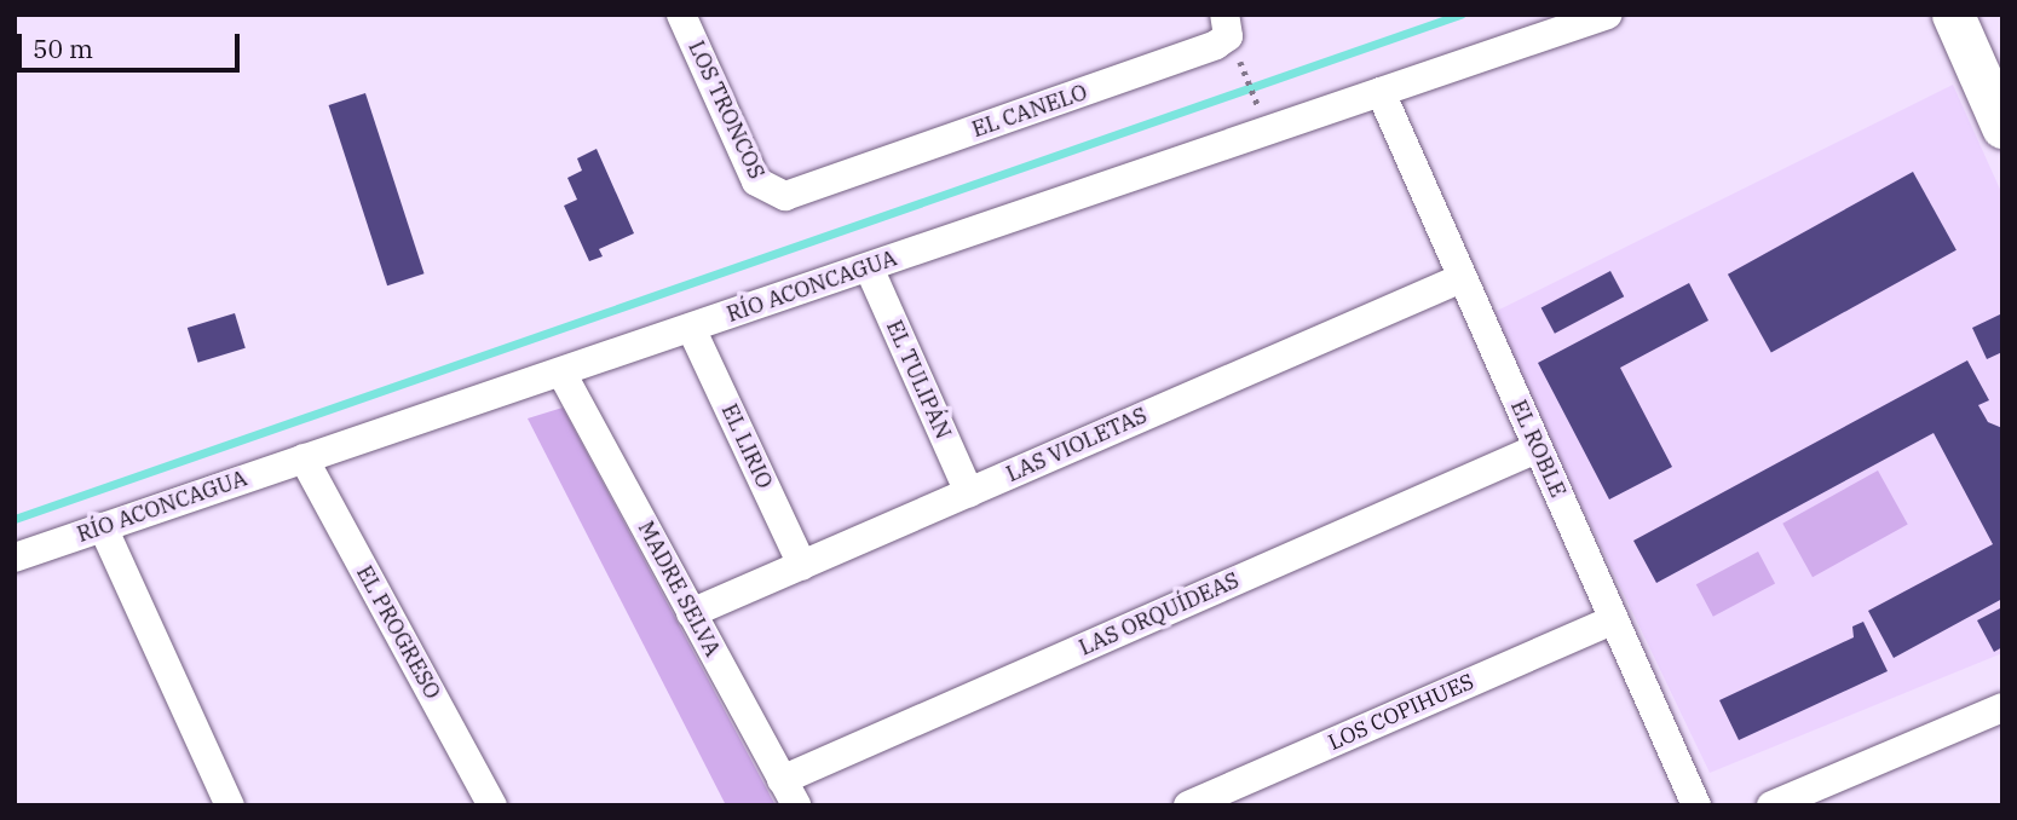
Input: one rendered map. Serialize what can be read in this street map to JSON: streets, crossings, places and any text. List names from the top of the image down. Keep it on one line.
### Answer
{"streets":{"street":["LOS TRONCOS","EL CANELO","RÍO ACONCAGUA","EL TULIPÁN","LAS VIOLETAS","EL LIRIO","EL ROBLE","MADRE SELVA","LAS ORQUÍDEAS","EL PROGRESO","LOS COPIHUES"]},"crossings":[["LOS TRONCOS","EL CANELO"],["RÍO ACONCAGUA","EL TULIPÁN"],["RÍO ACONCAGUA","EL LIRIO"],["RÍO ACONCAGUA","EL ROBLE"],["RÍO ACONCAGUA","MADRE SELVA"],["RÍO ACONCAGUA","EL PROGRESO"],["EL TULIPÁN","LAS VIOLETAS"],["LAS VIOLETAS","EL LIRIO"],["LAS VIOLETAS","EL ROBLE"],["LAS VIOLETAS","MADRE SELVA"],["EL ROBLE","LAS ORQUÍDEAS"],["EL ROBLE","LOS COPIHUES"],["MADRE SELVA","LAS ORQUÍDEAS"]],"scale_bar":"50 m"}
